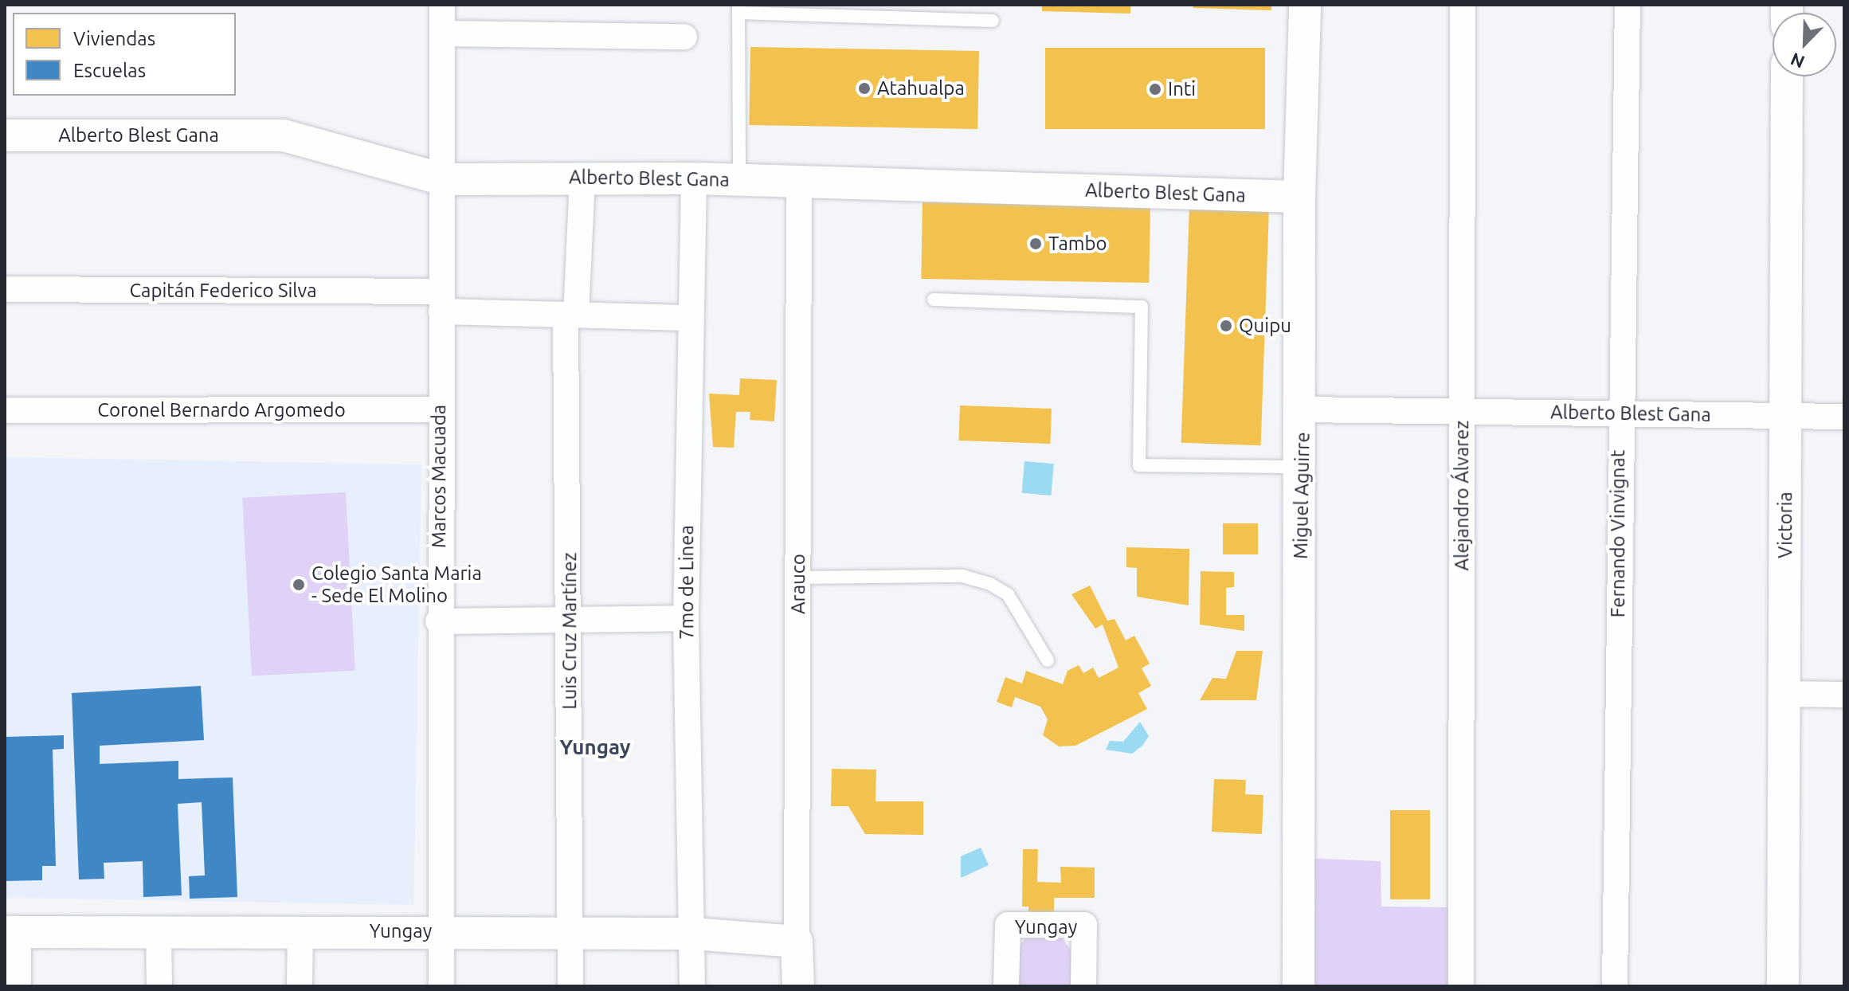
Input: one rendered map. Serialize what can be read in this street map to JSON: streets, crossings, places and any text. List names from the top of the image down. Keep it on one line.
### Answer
{"streets":{"street":["Alberto Blest Gana","Capitán Federico Silva","Coronel Bernardo Argomedo","Marcos Macuada","Miguel Aguirre","Alejandro Álvarez","Victoria","Fernando Vinvignat","7mo de Linea","Arauco","Luis Cruz Martínez","Yungay"]},"crossings":[["Alberto Blest Gana","Marcos Macuada"],["Alberto Blest Gana","Miguel Aguirre"],["Alberto Blest Gana","Alejandro Álvarez"],["Alberto Blest Gana","Victoria"],["Alberto Blest Gana","Fernando Vinvignat"],["Alberto Blest Gana","7mo de Linea"],["Alberto Blest Gana","Arauco"],["Alberto Blest Gana","Luis Cruz Martínez"],["Capitán Federico Silva","Marcos Macuada"],["Capitán Federico Silva","7mo de Linea"],["Capitán Federico Silva","Luis Cruz Martínez"],["Coronel Bernardo Argomedo","Marcos Macuada"],["Marcos Macuada","Yungay"],["7mo de Linea","Yungay"],["Arauco","Yungay"],["Luis Cruz Martínez","Yungay"]],"districts":["Yungay"],"places":["Atahualpa","Inti","Tambo","Quipu","Colegio Santa Maria - Sede El Molino"],"legend":["Viviendas","Escuelas"],"north":"bottom left"}
